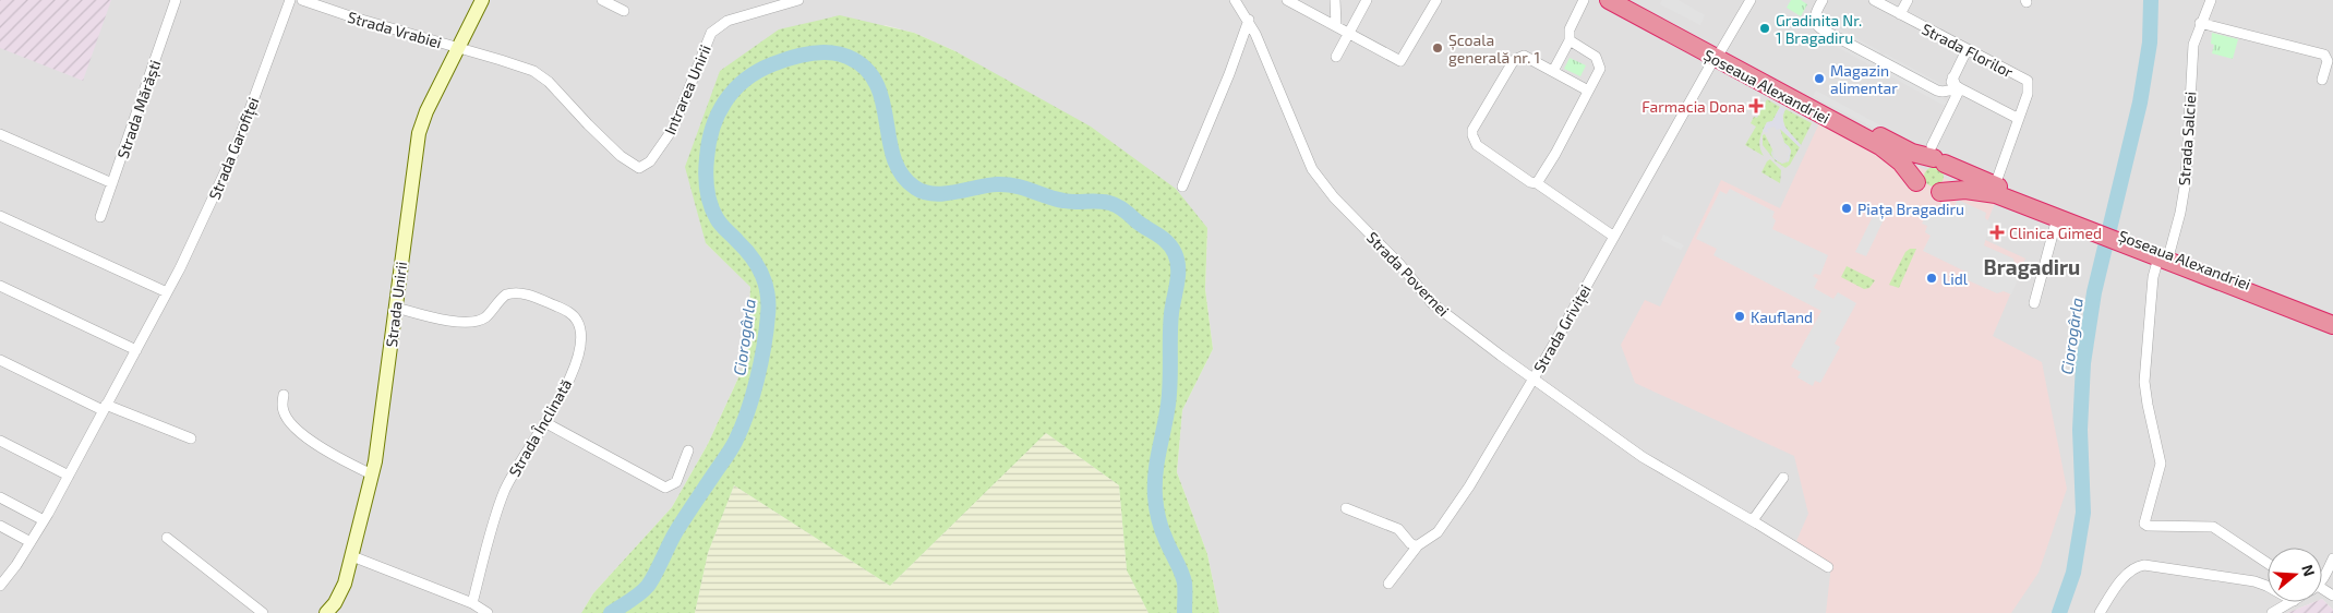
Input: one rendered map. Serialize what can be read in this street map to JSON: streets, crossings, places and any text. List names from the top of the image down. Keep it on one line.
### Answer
{"streets":{"highway":["Șoseaua Alexandriei"],"main road":["Strada Unirii"],"street":["Strada Vrabiei","Strada Florilor","Intrarea Unirii","Strada Mărăști","Strada Salciei","Strada Garofiței","Strada Povernei","Strada Griviței","Strada Înclinată"]},"crossings":[["Strada Vrabiei","Intrarea Unirii"],["Strada Vrabiei","Strada Unirii"],["Strada Florilor","Șoseaua Alexandriei"],["Șoseaua Alexandriei","Strada Salciei"],["Șoseaua Alexandriei","Strada Griviței"],["Intrarea Unirii","Strada Unirii"],["Strada Povernei","Strada Griviței"],["Strada Unirii","Strada Înclinată"]],"districts":["Bragadiru"],"water":["Ciorogârla"],"places":{"other":["Gradinita Nr. 1 Bragadiru","Școala generală nr. 1","Magazin alimentar","Piața Bragadiru","Lidl","Kaufland"],"health":["Farmacia Dona","Clinica Gimed"]},"north":"right"}
